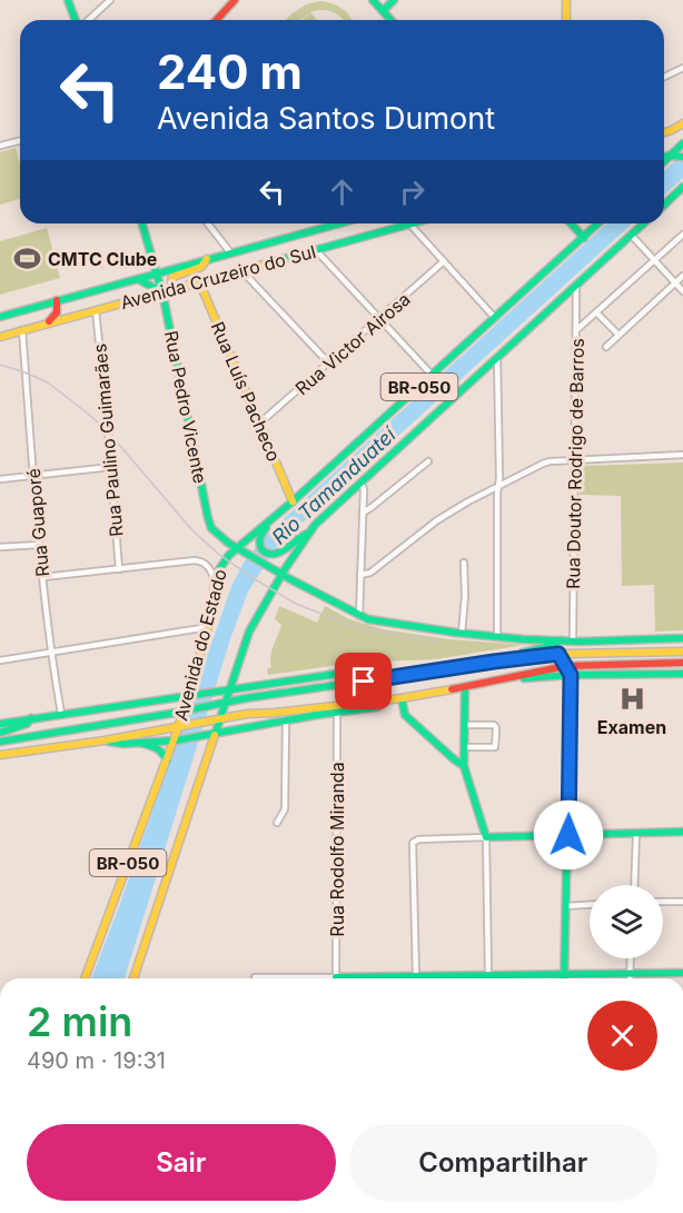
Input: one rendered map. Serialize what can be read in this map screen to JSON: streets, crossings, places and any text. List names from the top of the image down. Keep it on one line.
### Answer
{"streets":{"main road":["Avenida Cruzeiro do Sul","BR-050","Rua Luís Pacheco","Rua Pedro Vicente","Avenida do Estado"],"street":["Rua Victor Airosa","Rua Paulino Guimarães","Rua Doutor Rodrigo de Barros","Rua Guaporé","Rua Rodolfo Miranda"]},"crossings":[["Avenida Cruzeiro do Sul","Rua Luís Pacheco"],["Avenida Cruzeiro do Sul","Rua Pedro Vicente"],["Avenida Cruzeiro do Sul","Rua Paulino Guimarães"],["Avenida Cruzeiro do Sul","Rua Guaporé"],["Rua Victor Airosa","Rua Luís Pacheco"],["BR-050","Rua Pedro Vicente"],["BR-050","Rua Doutor Rodrigo de Barros"],["Rua Luís Pacheco","Avenida do Estado"],["Rua Pedro Vicente","Avenida do Estado"]],"water":["Rio Tamanduateí"],"places":{"sports":["CMTC Clube"],"hospital":["Examen"]},"page":{"turn":["240 m","Avenida Santos Dumont"],"heading":["2 min","490 m · 19:31"],"buttons":["Sair","Compartilhar"]}}
